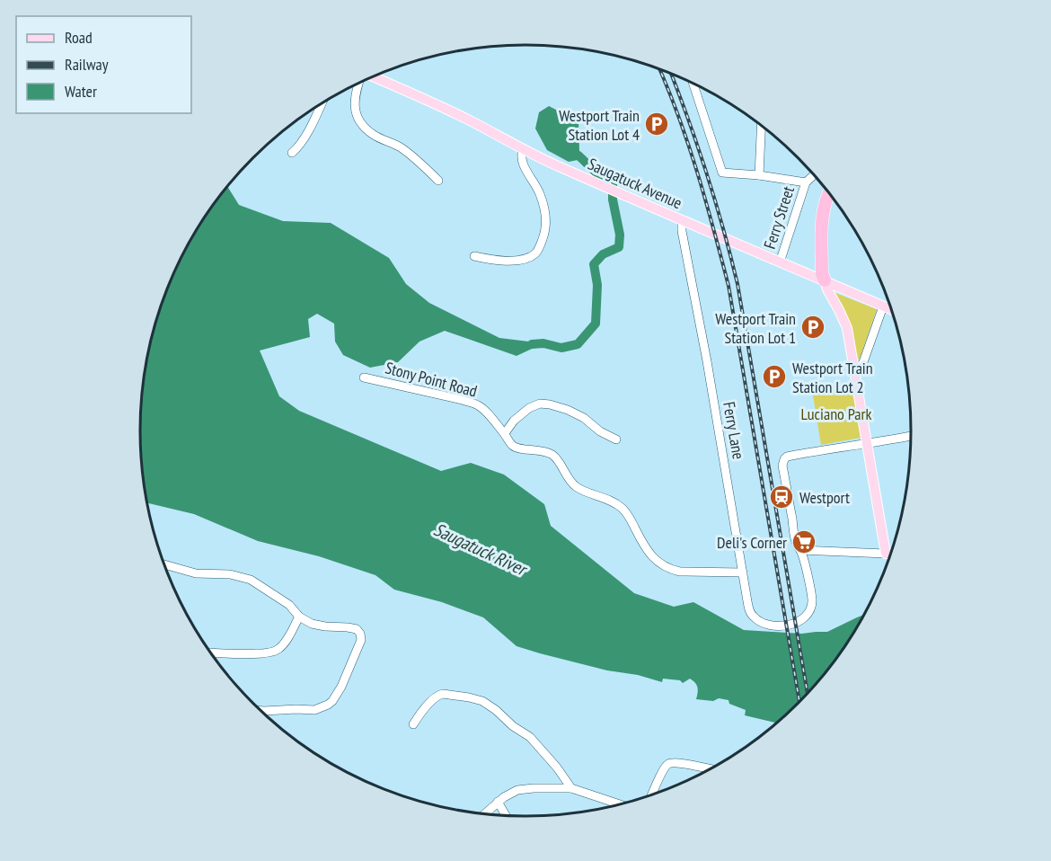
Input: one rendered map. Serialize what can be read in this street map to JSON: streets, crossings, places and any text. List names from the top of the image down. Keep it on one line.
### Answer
{"streets":{"main road":["Saugatuck Avenue"],"street":["Ferry Street","Stony Point Road","Ferry Lane"]},"crossings":[["Saugatuck Avenue","Ferry Street"],["Saugatuck Avenue","Ferry Lane"],["Stony Point Road","Ferry Lane"]],"water":["Saugatuck River"],"parks":["Luciano Park"],"places":{"parking":["Westport Train Station Lot 4","Westport Train Station Lot 1","Westport Train Station Lot 2"],"station":["Westport"],"supermarket":["Deli's Corner"]},"legend":["Road","Railway","Water"]}
